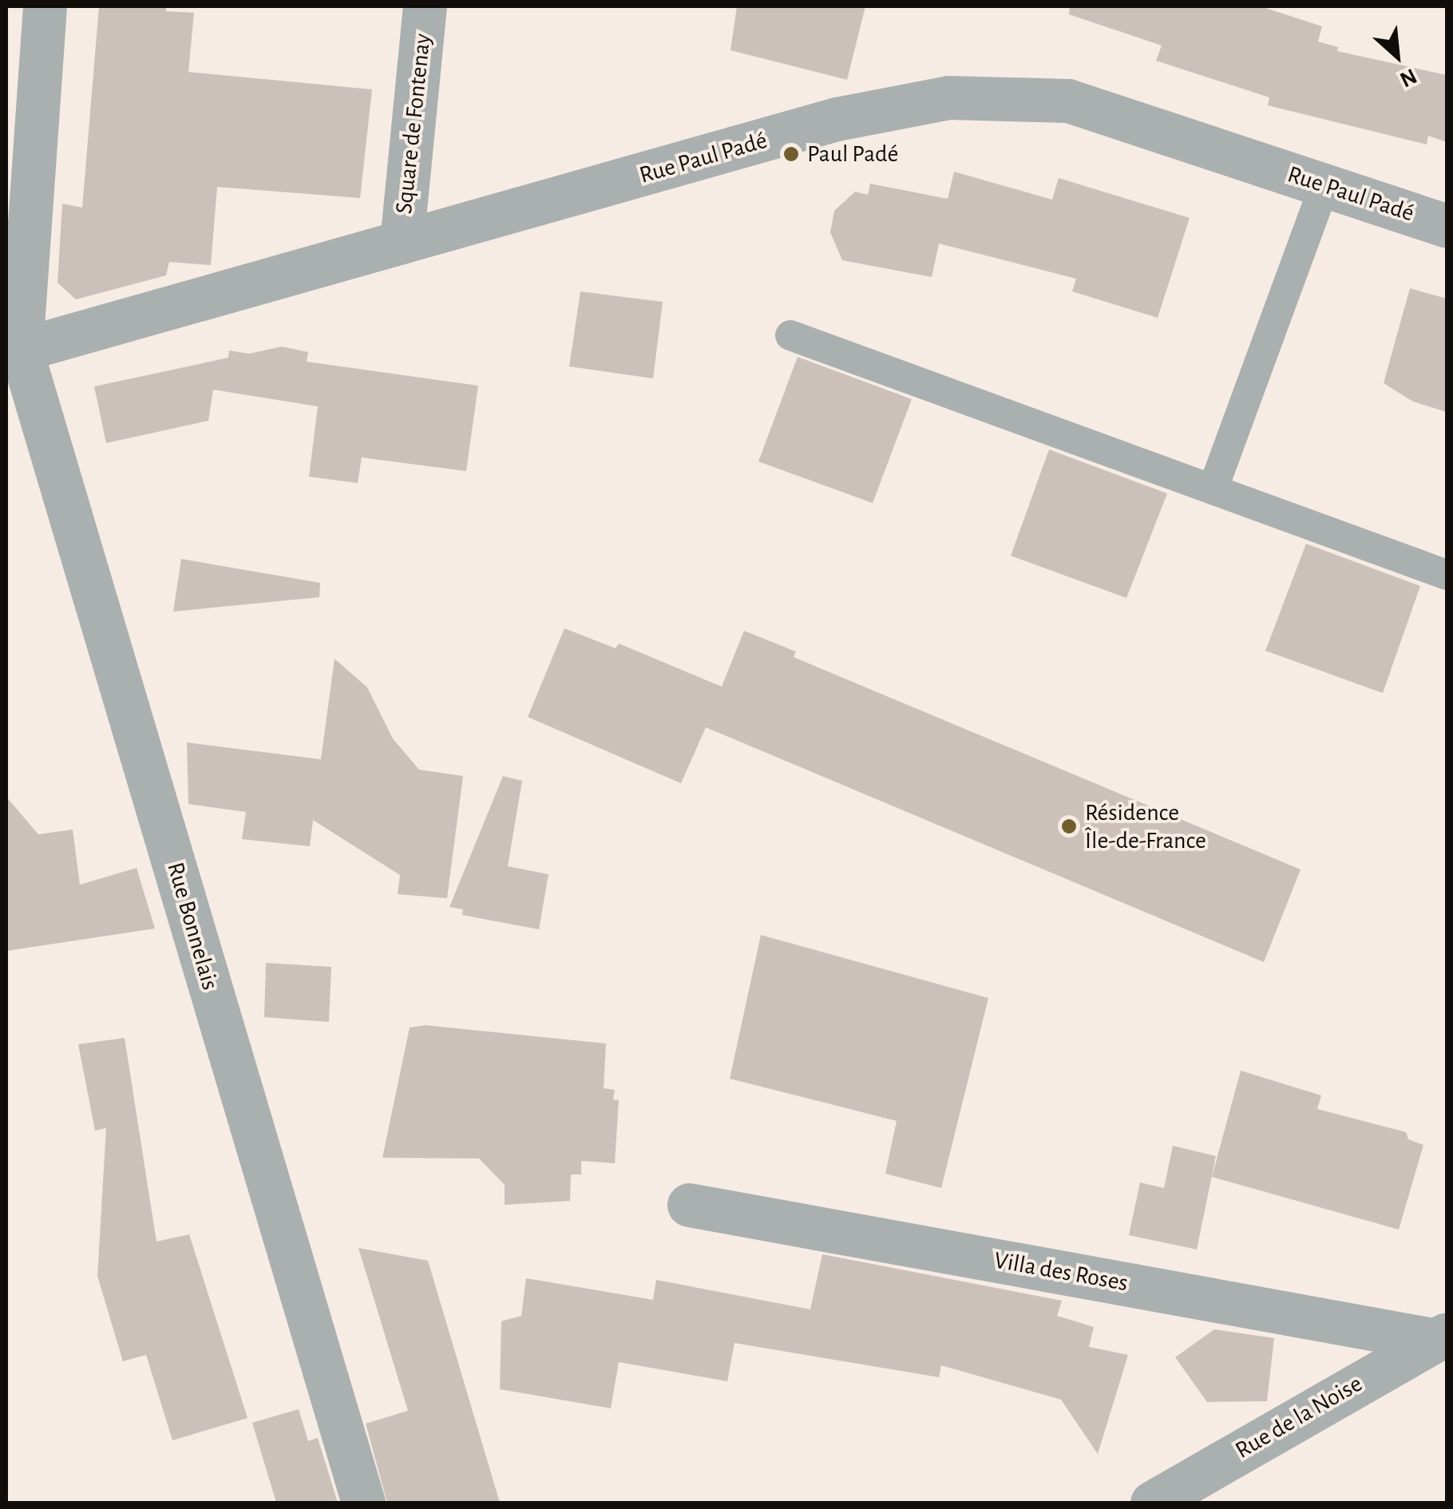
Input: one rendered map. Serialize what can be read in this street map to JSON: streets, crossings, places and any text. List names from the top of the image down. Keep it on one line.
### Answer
{"streets":{"street":["Square de Fontenay","Rue Paul Padé","Rue Bonnelais","Villa des Roses","Rue de la Noise"]},"crossings":[["Square de Fontenay","Rue Paul Padé"],["Rue Paul Padé","Rue Bonnelais"],["Villa des Roses","Rue de la Noise"]],"places":["Paul Padé","Résidence Île-de-France"],"north":"bottom right"}
